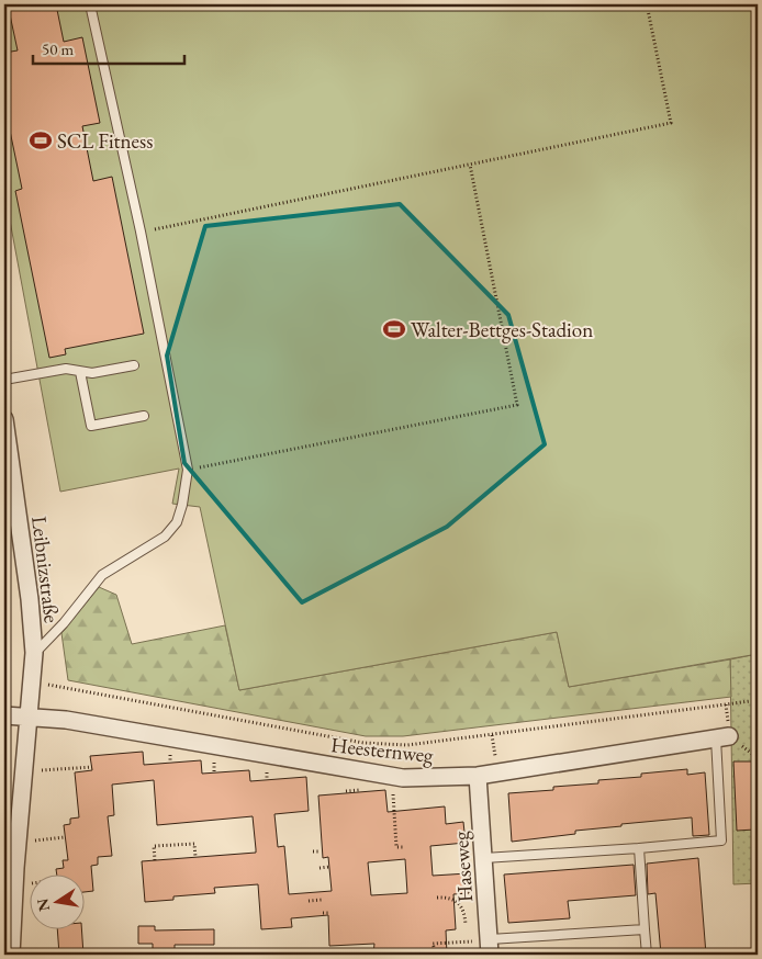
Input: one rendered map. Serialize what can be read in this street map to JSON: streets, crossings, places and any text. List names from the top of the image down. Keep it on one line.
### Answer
{"streets":{"street":["Leibnizstraße","Heesternweg","Haseweg"]},"crossings":[["Leibnizstraße","Heesternweg"],["Heesternweg","Haseweg"]],"places":{"sports":["SCL Fitness","Walter-Bettges-Stadion"]},"scale_bar":"50 m","north":"left"}
